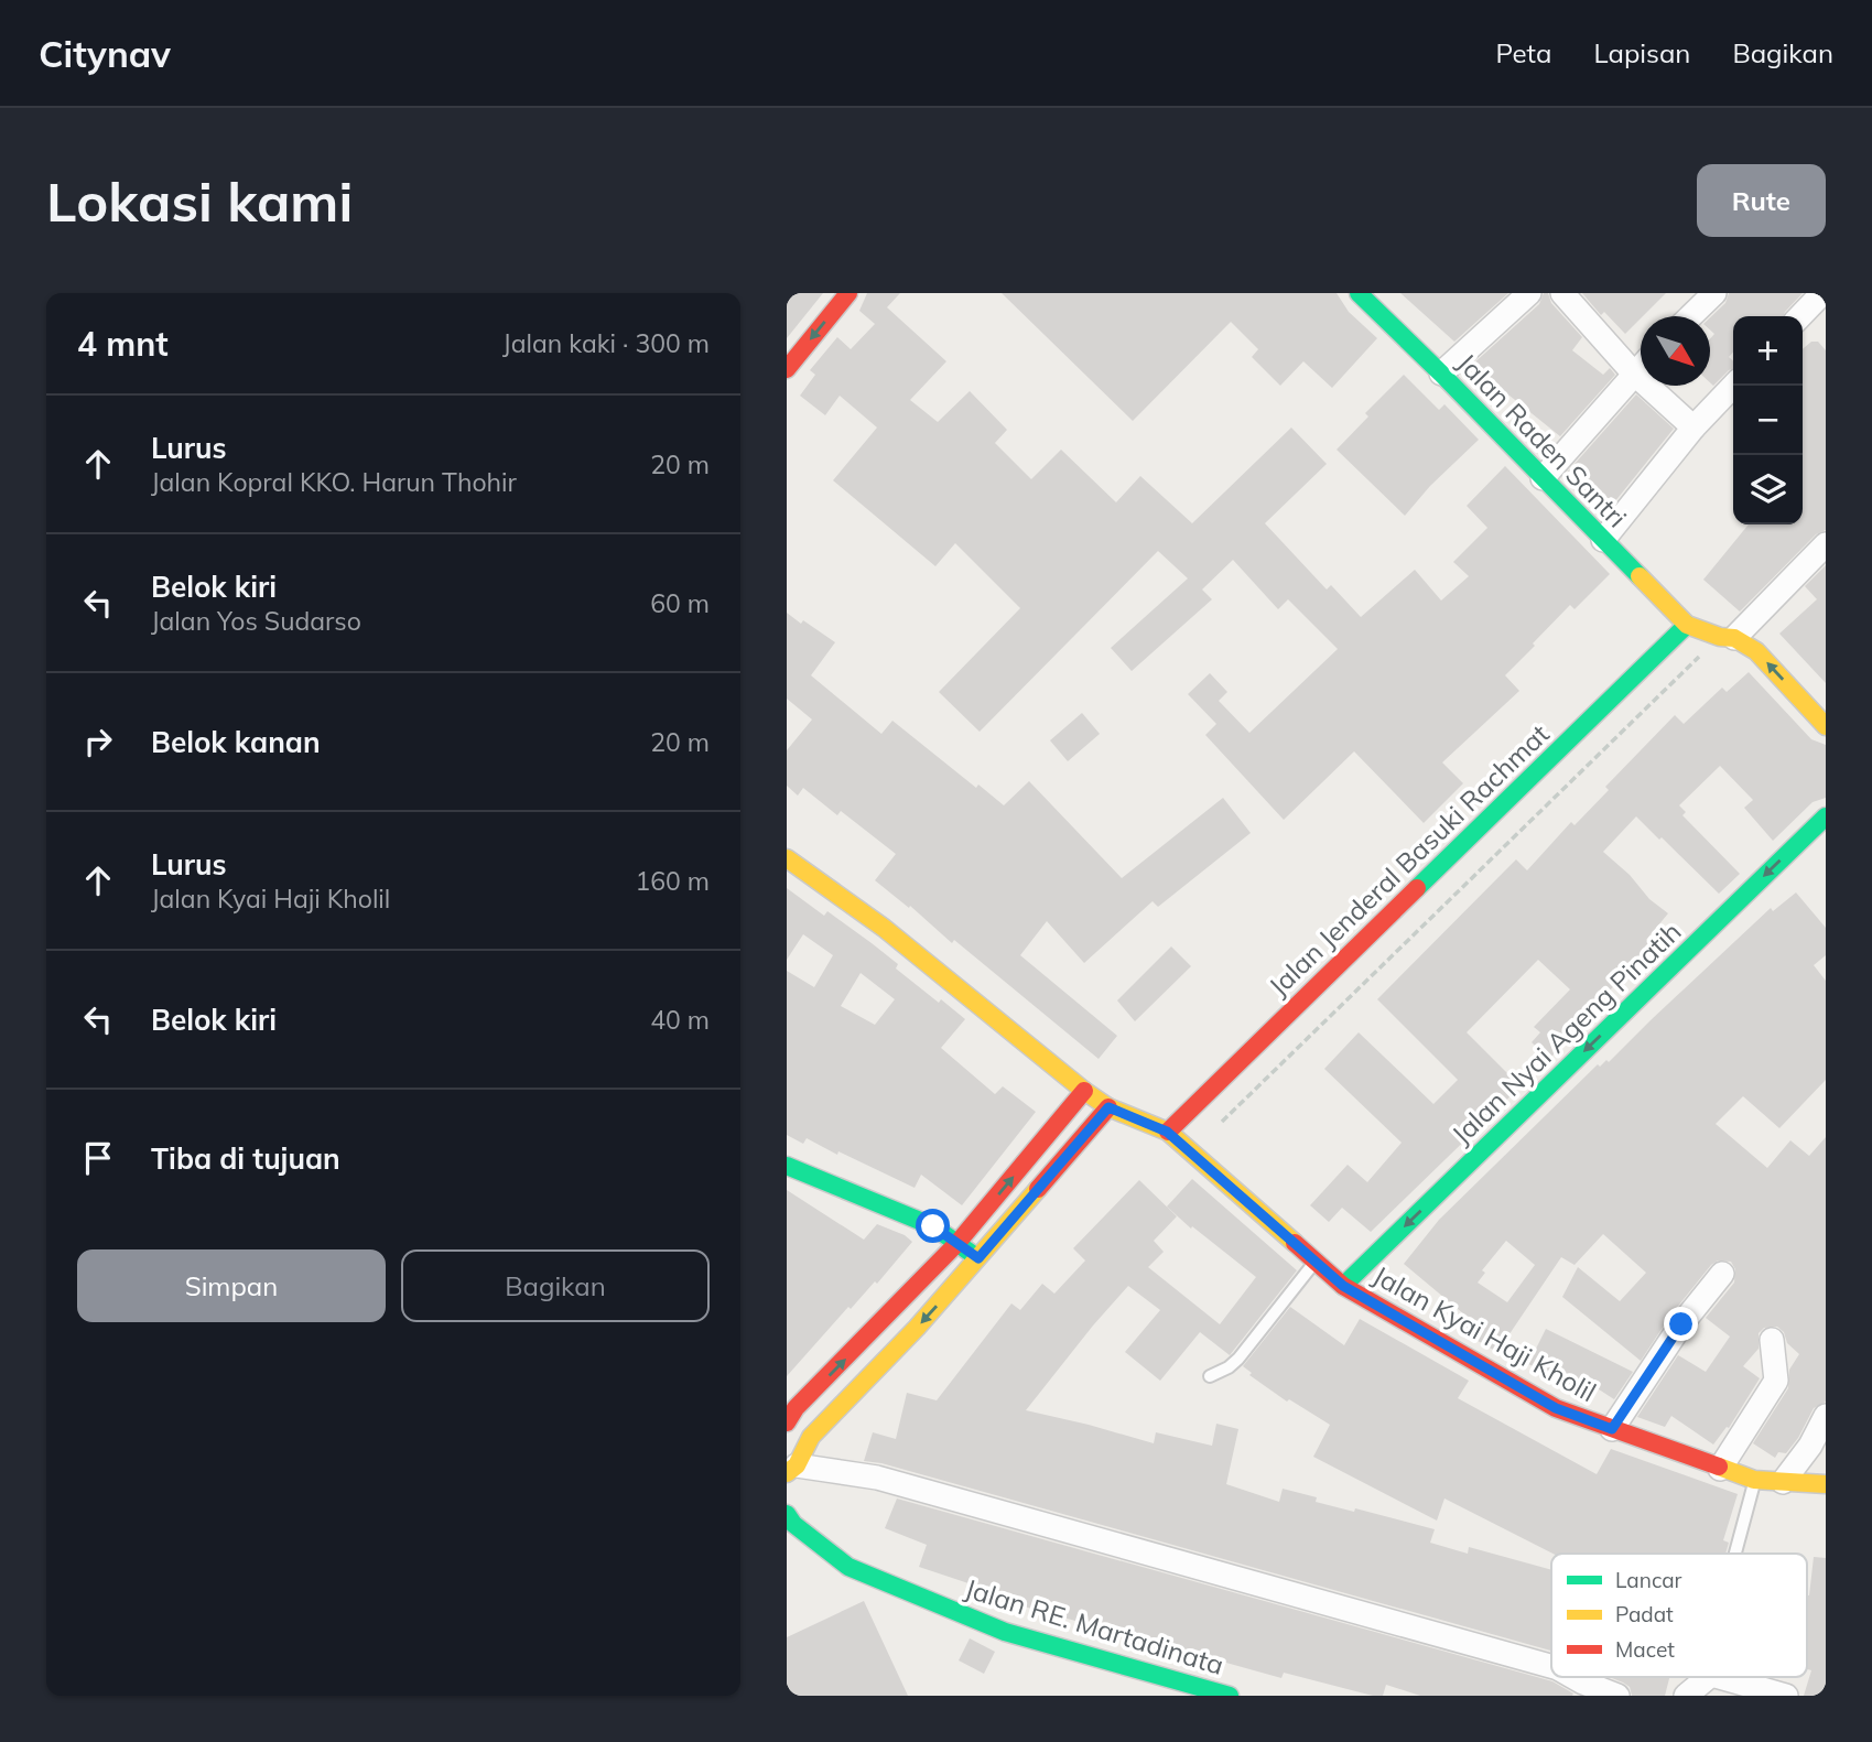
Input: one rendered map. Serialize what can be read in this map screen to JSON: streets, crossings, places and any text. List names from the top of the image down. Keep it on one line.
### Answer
{"streets":{"main road":["Jalan Raden Santri","Jalan Jenderal Basuki Rachmat","Jalan Nyai Ageng Pinatih","Jalan Kyai Haji Kholil","Jalan RE. Martadinata"]},"crossings":[["Jalan Raden Santri","Jalan Jenderal Basuki Rachmat"],["Jalan Jenderal Basuki Rachmat","Jalan Kyai Haji Kholil"],["Jalan Nyai Ageng Pinatih","Jalan Kyai Haji Kholil"]],"one_way":["Jalan Nyai Ageng Pinatih"],"legend":["Lancar","Padat","Macet"],"north":"bottom right","page":{"header":"Citynav","nav":["Peta","Lapisan","Bagikan"],"buttons":["Rute",["Simpan","Bagikan"]],"title":"Lokasi kami","heading":["4 mnt","Jalan kaki · 300 m"],"map_buttons":["+","−"],"list":[["Lurus","Jalan Kopral KKO. Harun Thohir","20 m"],["Belok kiri","Jalan Yos Sudarso","60 m"],["Belok kanan","20 m"],["Lurus","Jalan Kyai Haji Kholil","160 m"],["Belok kiri","40 m"],"Tiba di tujuan"]}}
